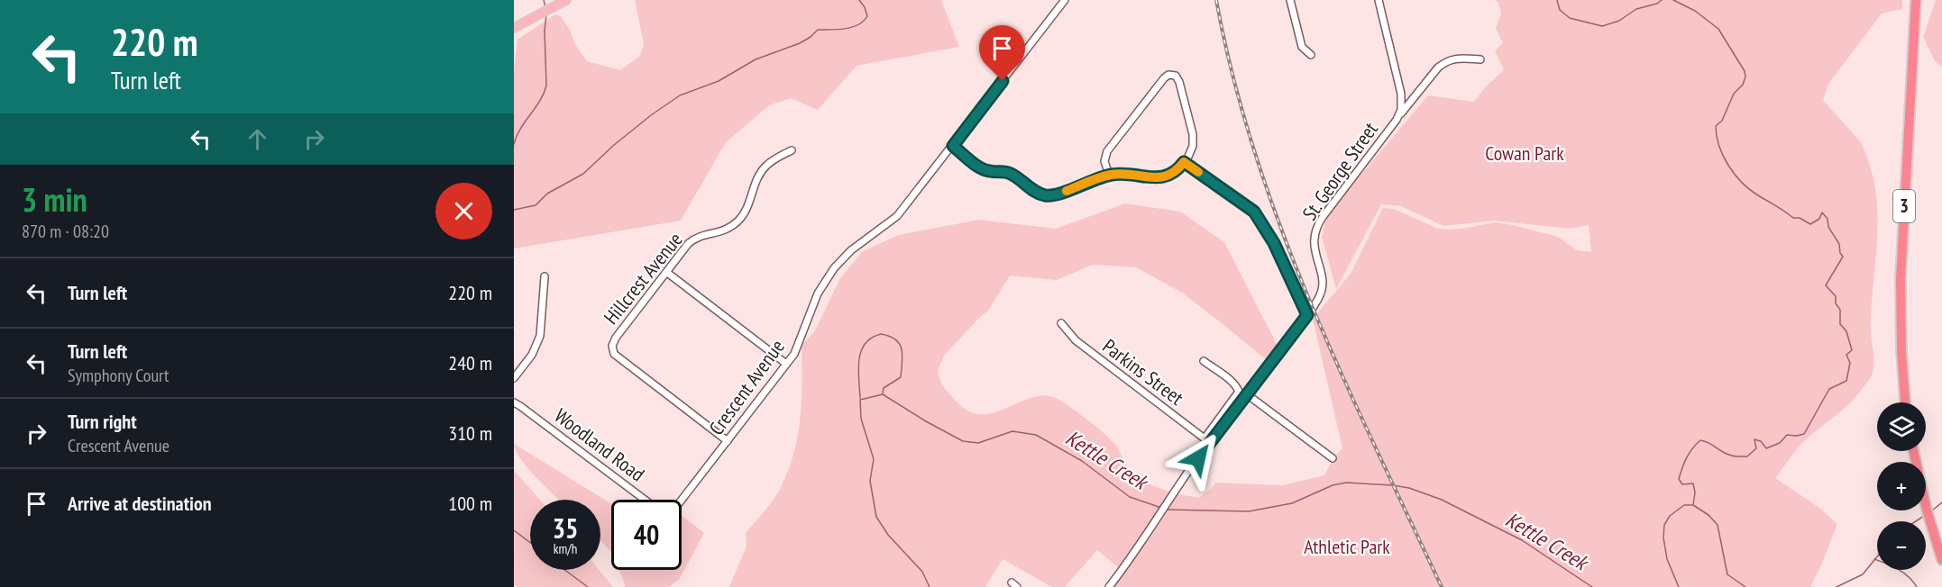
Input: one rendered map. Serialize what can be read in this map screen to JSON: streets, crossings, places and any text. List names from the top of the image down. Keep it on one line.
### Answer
{"streets":{"highway":["3"],"street":["St. George Street","Hillcrest Avenue","Parkins Street","Crescent Avenue","Woodland Road"]},"crossings":[["St. George Street","Parkins Street"],["Hillcrest Avenue","Crescent Avenue"]],"water":["Kettle Creek"],"parks":["Cowan Park","Athletic Park"],"page":{"turn":["220 m","Turn left"],"heading":["3 min","870 m · 08:20"],"list":[{"name":"Turn left","value":"220 m"},{"name":"Turn left","note":"Symphony Court","value":"240 m"},{"name":"Turn right","note":"Crescent Avenue","value":"310 m"},{"name":"Arrive at destination","value":"100 m"}],"map_buttons":["+","−"],"speed":"35 km/h","limit":"40"}}
